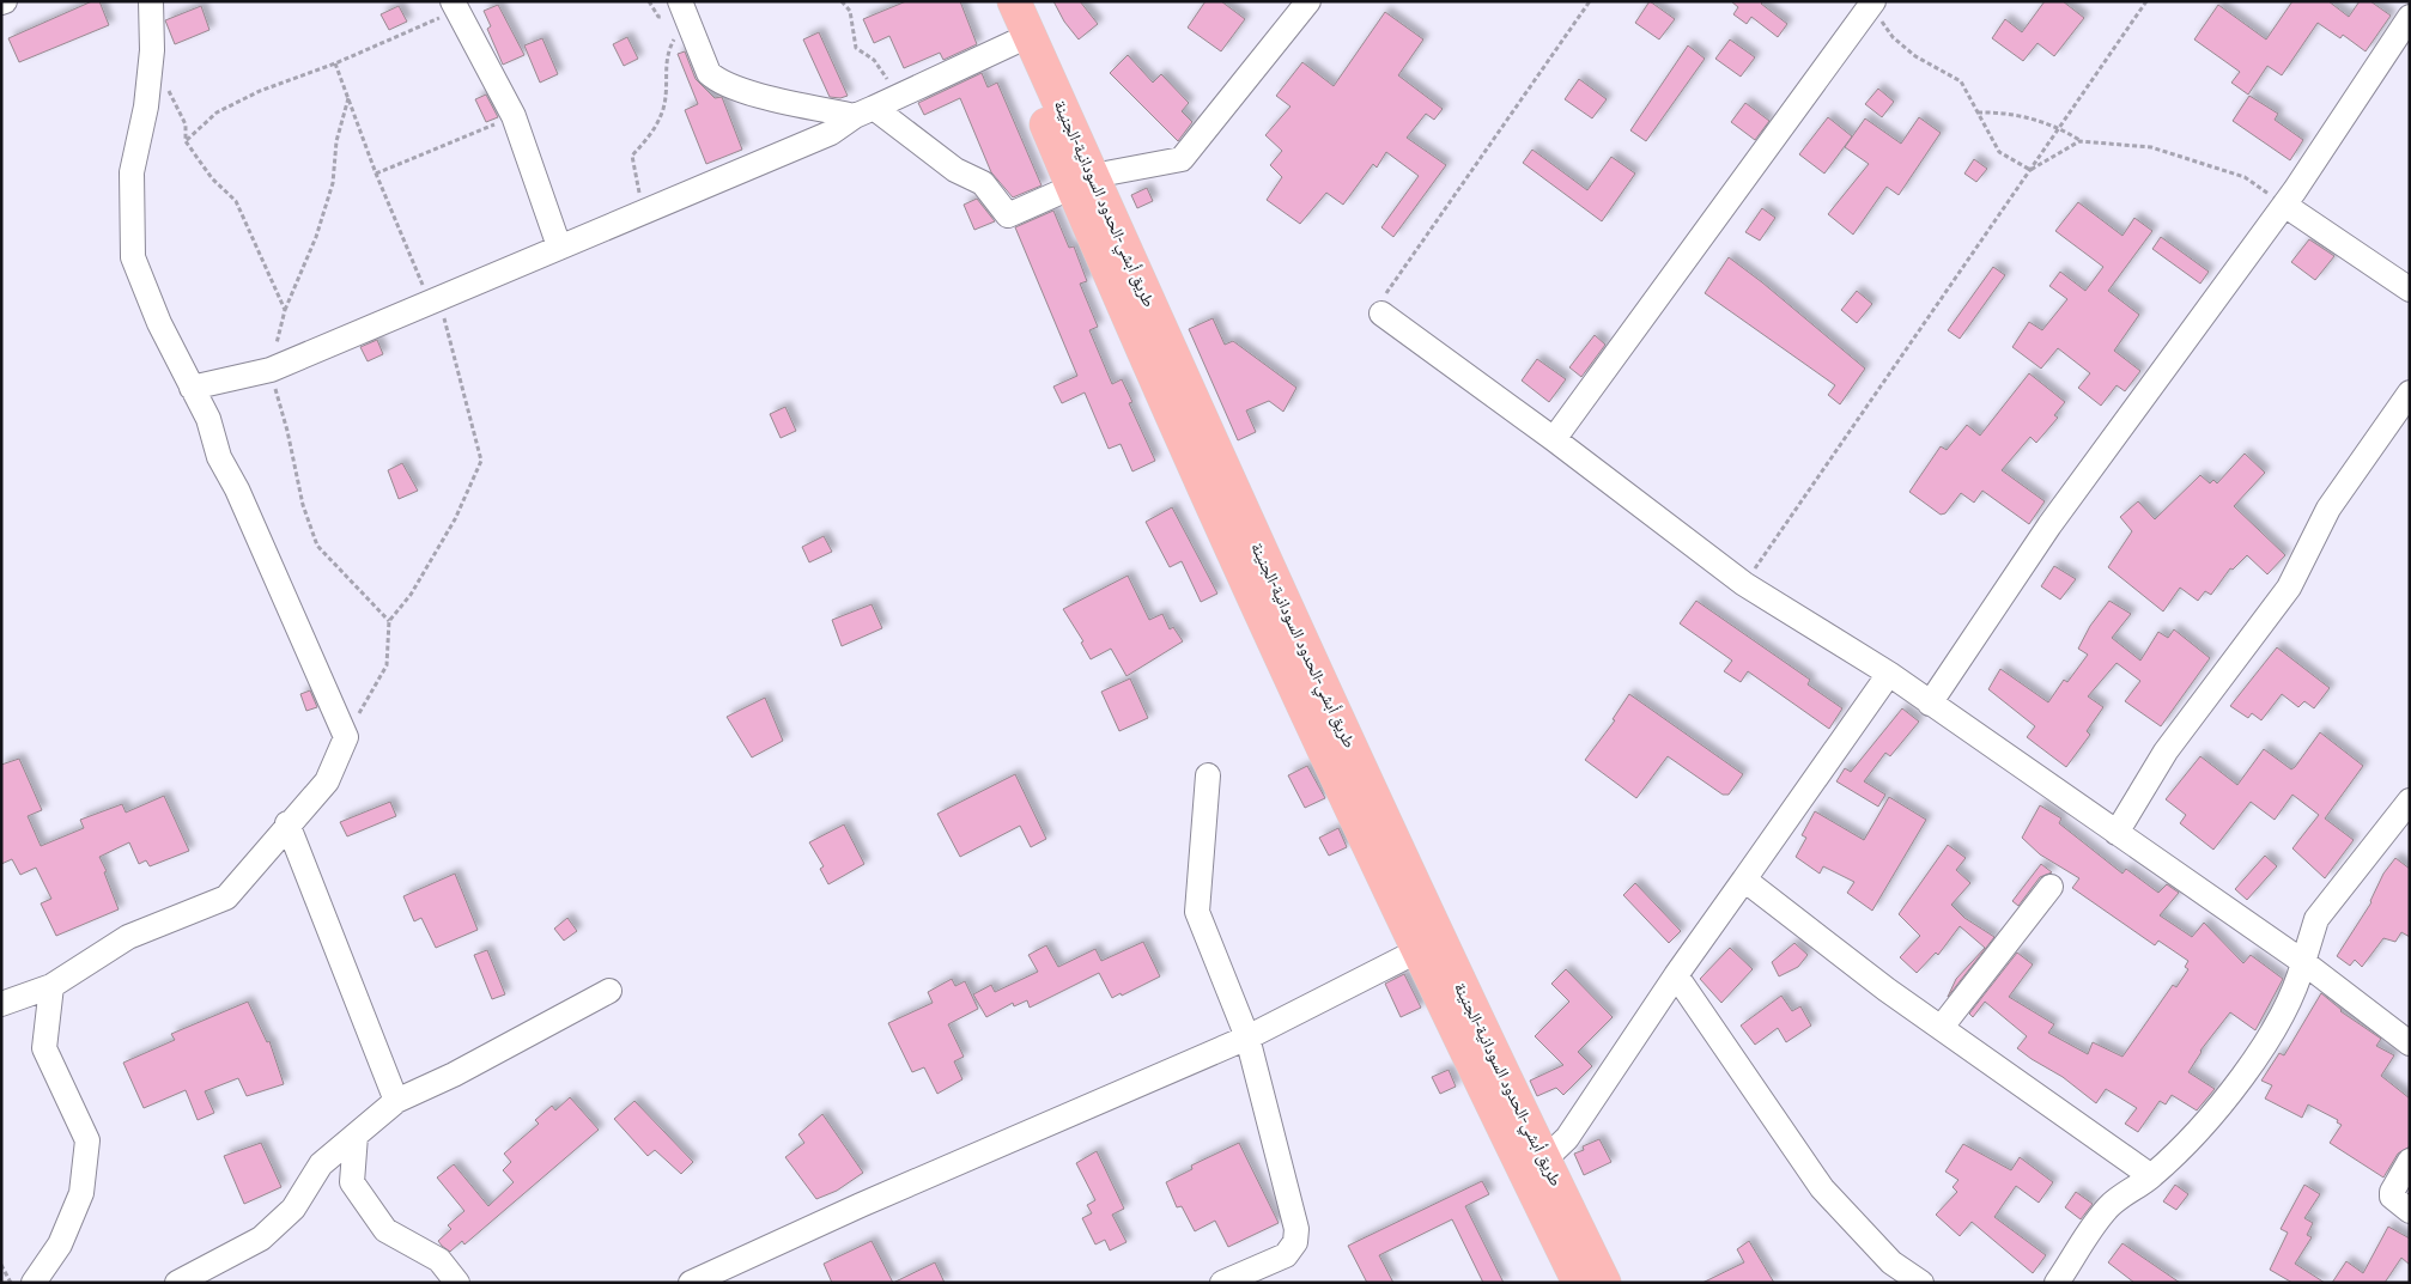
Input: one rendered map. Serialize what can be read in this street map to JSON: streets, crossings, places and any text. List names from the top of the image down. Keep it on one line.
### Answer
{"streets":{"highway":["طريق أبشي-الحدود السودانية-الجنينة"]}}
